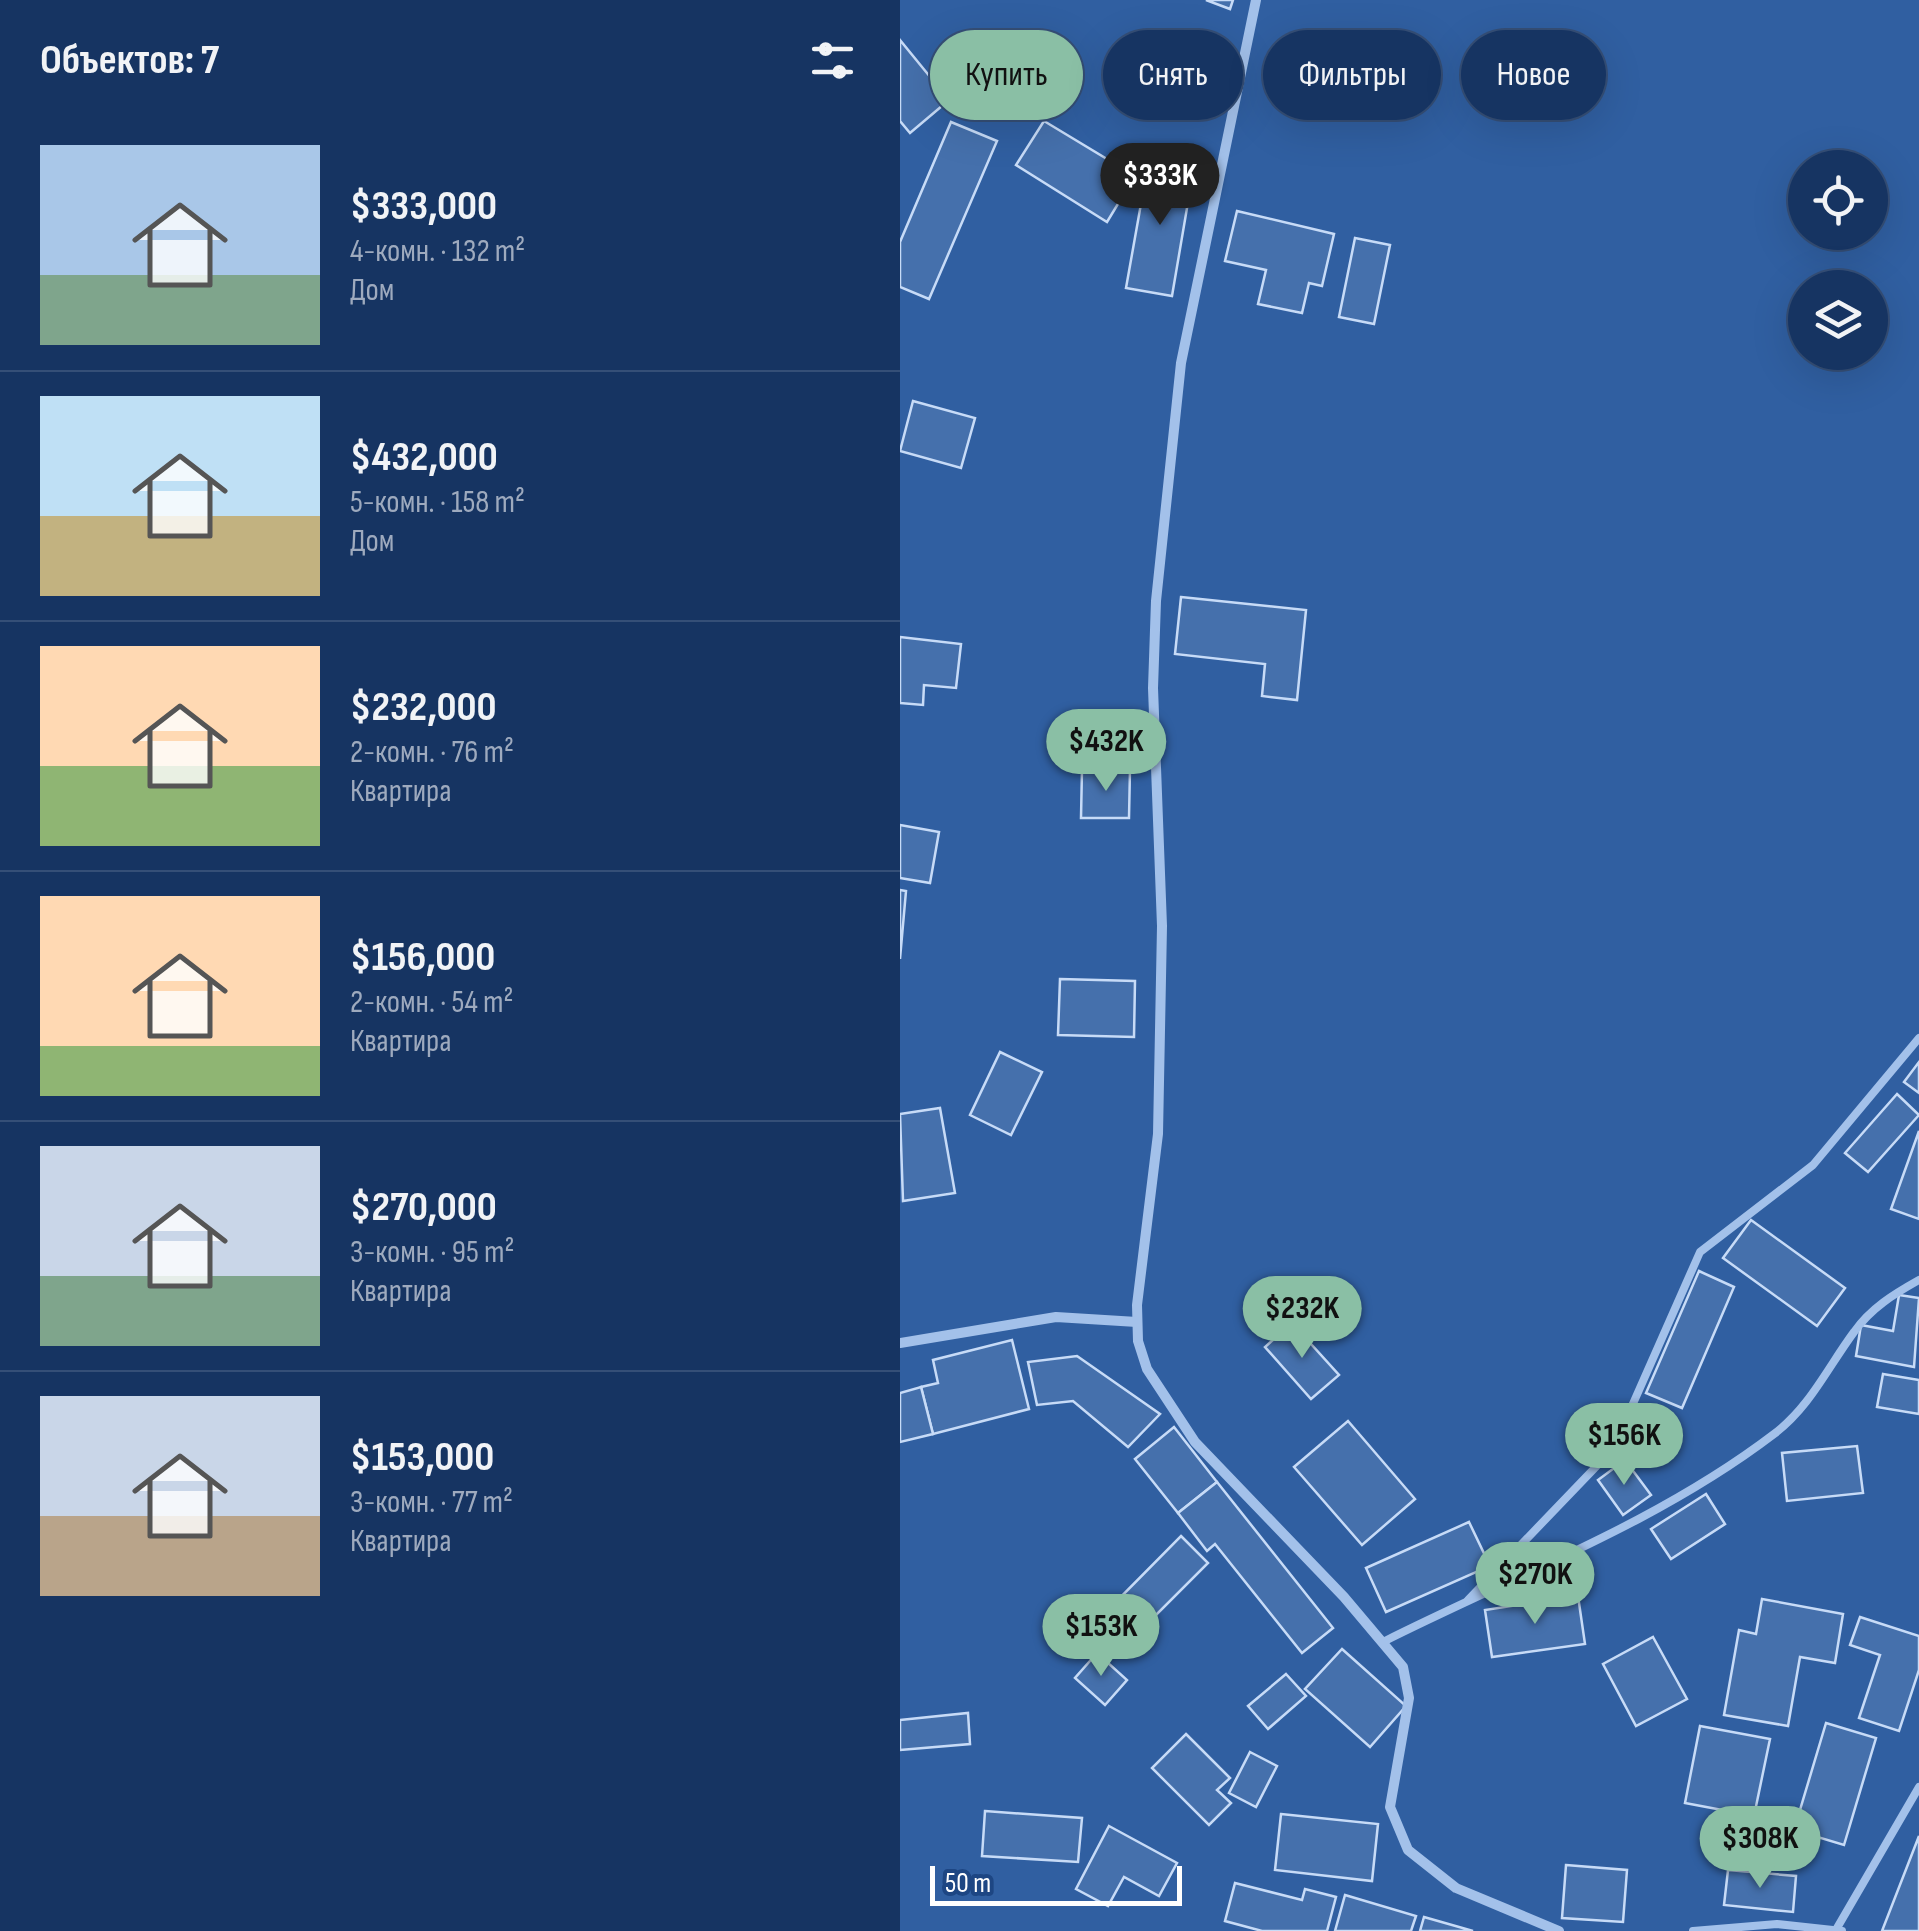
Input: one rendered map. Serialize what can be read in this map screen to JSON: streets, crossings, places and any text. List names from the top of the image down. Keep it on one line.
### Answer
{"scale_bar":"50 m","page":{"heading":"Объектов: 7","chip":["Купить","Снять","Фильтры","Новое"],"list":[{"name":"$333,000","note":"4-комн. · 132 m² · Дом"},{"name":"$432,000","note":"5-комн. · 158 m² · Дом"},{"name":"$232,000","note":"2-комн. · 76 m² · Квартира"},{"name":"$156,000","note":"2-комн. · 54 m² · Квартира"},{"name":"$270,000","note":"3-комн. · 95 m² · Квартира"},{"name":"$153,000","note":"3-комн. · 77 m² · Квартира"}],"price":["$333K","$432K","$232K","$156K","$270K","$153K","$308K"],"scale":"50 m"}}
